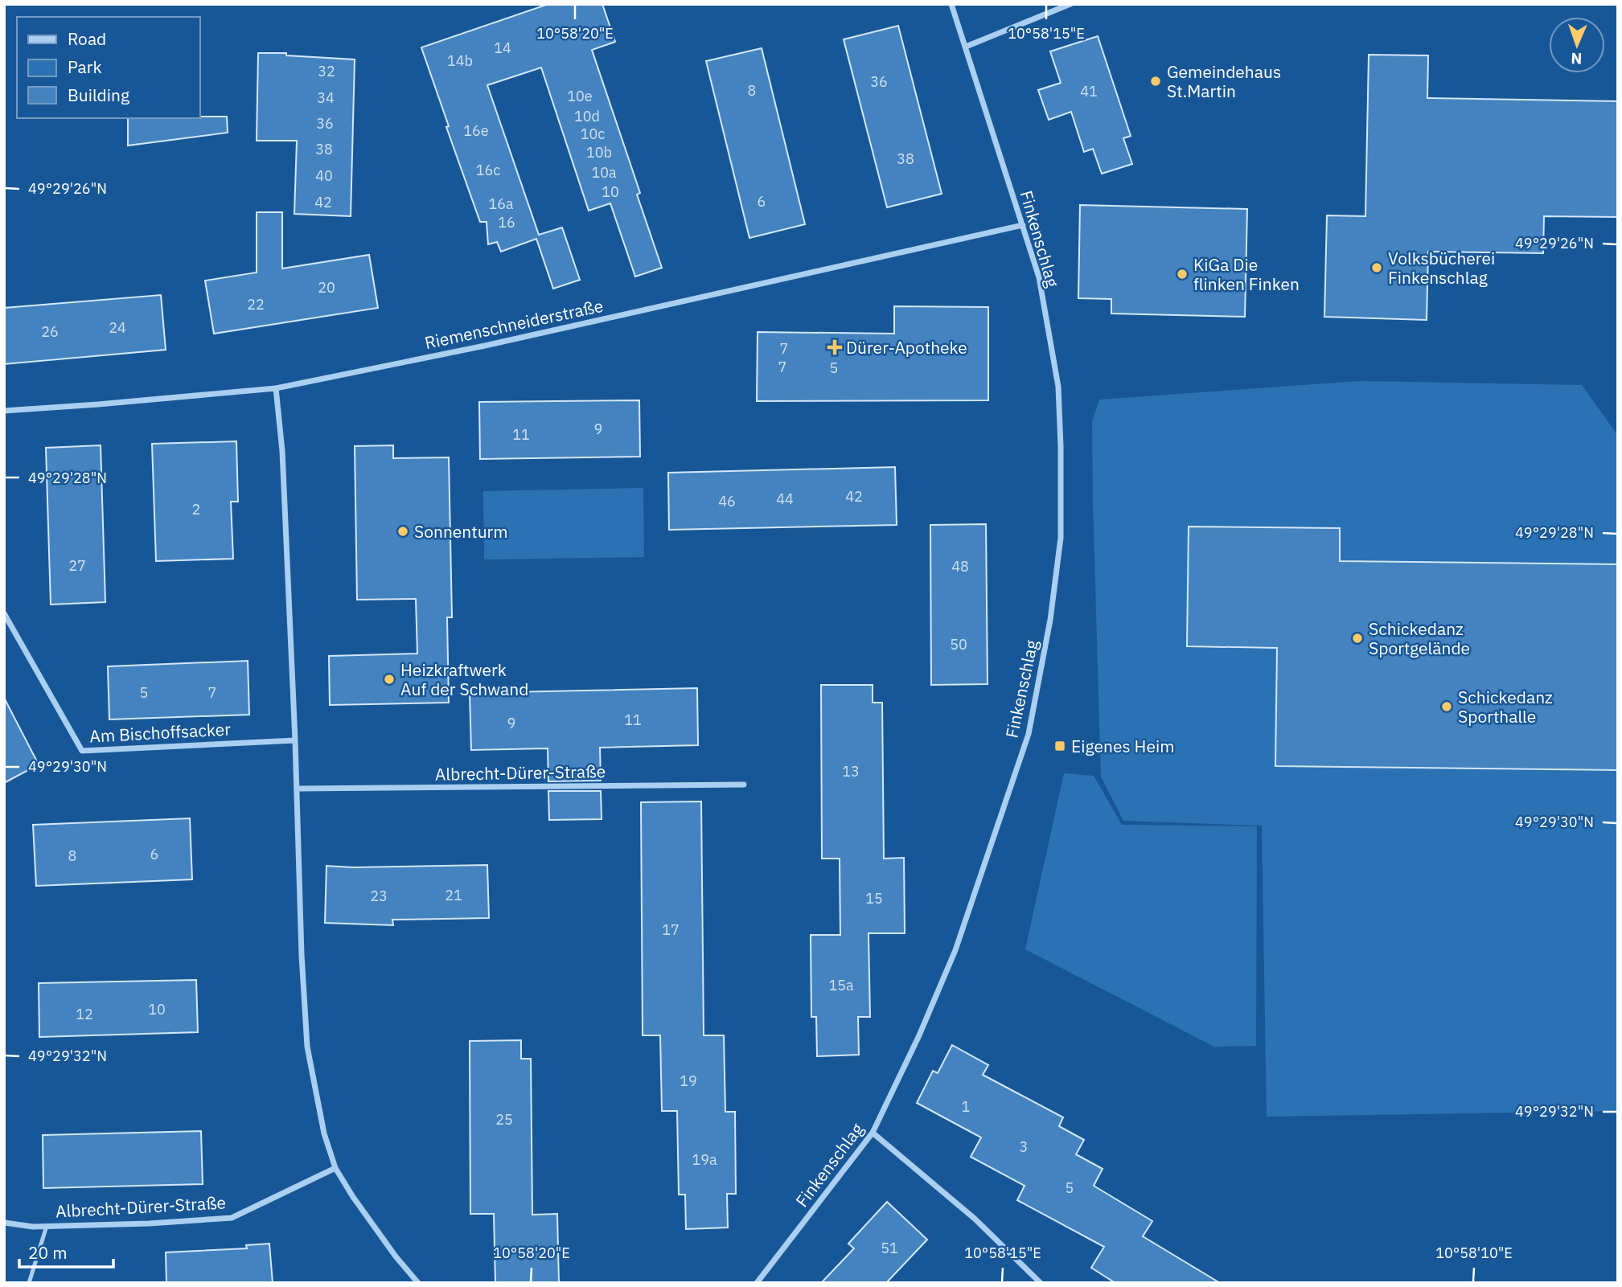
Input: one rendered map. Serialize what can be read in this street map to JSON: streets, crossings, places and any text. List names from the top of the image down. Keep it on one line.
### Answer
{"streets":{"street":["Finkenschlag","Riemenschneiderstraße","Am Bischoffsacker","Albrecht-Dürer-Straße"]},"crossings":[["Finkenschlag","Riemenschneiderstraße"]],"places":{"other":["Gemeindehaus St.Martin","Volksbücherei Finkenschlag","KiGa Die flinken Finken","Sonnenturm","Schickedanz Sportgelände","Heizkraftwerk Auf der Schwand","Schickedanz Sporthalle"],"health":["Dürer-Apotheke"],"transit":["Eigenes Heim"]},"house_numbers":["14","14b","32","36","8","41","10e","34","10d","36","16e","10c","38","10b","38","16c","10a","40","10","6","42","16a","16","20","22","24","26","7","7","5","9","11","42","44","46","2","27","48","50","5","7","11","9","13","6","8","21","23","15","17","15a","10","12","19","1","25","3","19a","5","51"],"legend":["Road","Park","Building"],"scale_bar":"20 m","north":"bottom","coordinates":["10°58'20\"E","10°58'15\"E","49°29'26\"N","49°29'28\"N","49°29'30\"N","49°29'32\"N","10°58'10\"E"]}
